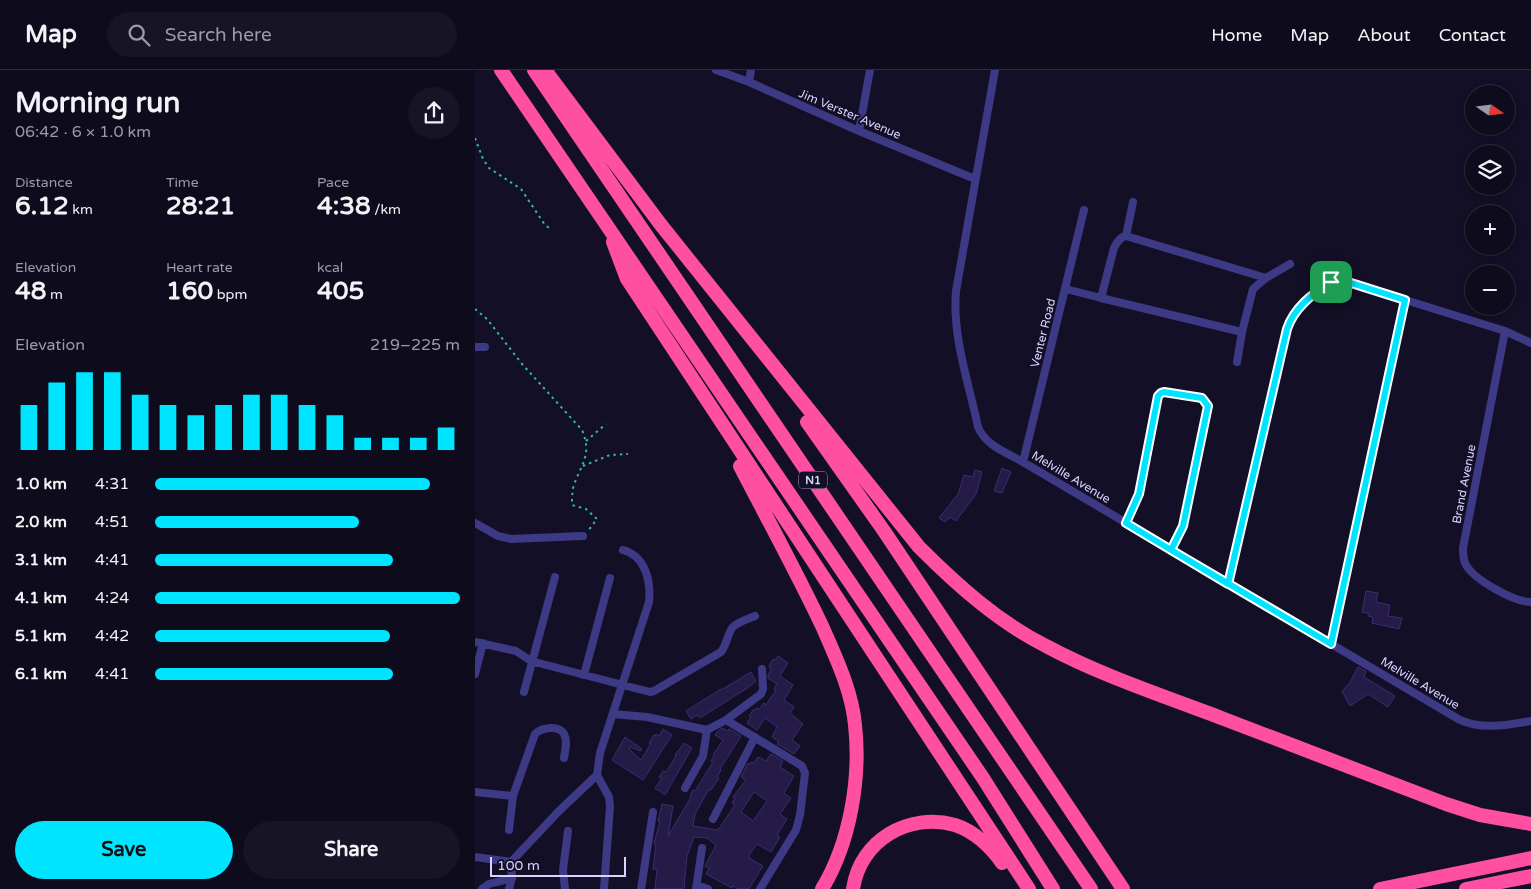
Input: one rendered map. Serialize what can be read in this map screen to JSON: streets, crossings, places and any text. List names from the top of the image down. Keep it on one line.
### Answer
{"streets":{"highway":["N1"],"street":["Jim Verster Avenue","Venter Road","Melville Avenue","Brand Avenue"]},"crossings":[["Jim Verster Avenue","Melville Avenue"],["Venter Road","Melville Avenue"]],"scale_bar":"100 m","north":"right","page":{"header":"Map","search":"Search here","nav":["Home","Map","About","Contact"],"heading":["Morning run","06:42 · 6 × 1.0 km"],"map_buttons":["+","−"],"stats":[["Distance","6.12 km"],["Time","28:21"],["Pace","4:38 /km"],["Elevation","48 m"],["Heart rate","160 bpm"],["kcal","405"]],"chart":["Elevation","219–225 m"],"list":[{"name":"1.0 km","note":"4:31"},{"name":"2.0 km","note":"4:51"},{"name":"3.1 km","note":"4:41"},{"name":"4.1 km","note":"4:24"},{"name":"5.1 km","note":"4:42"},{"name":"6.1 km","note":"4:41"}],"buttons":["Save","Share"],"scale":"100 m"}}
